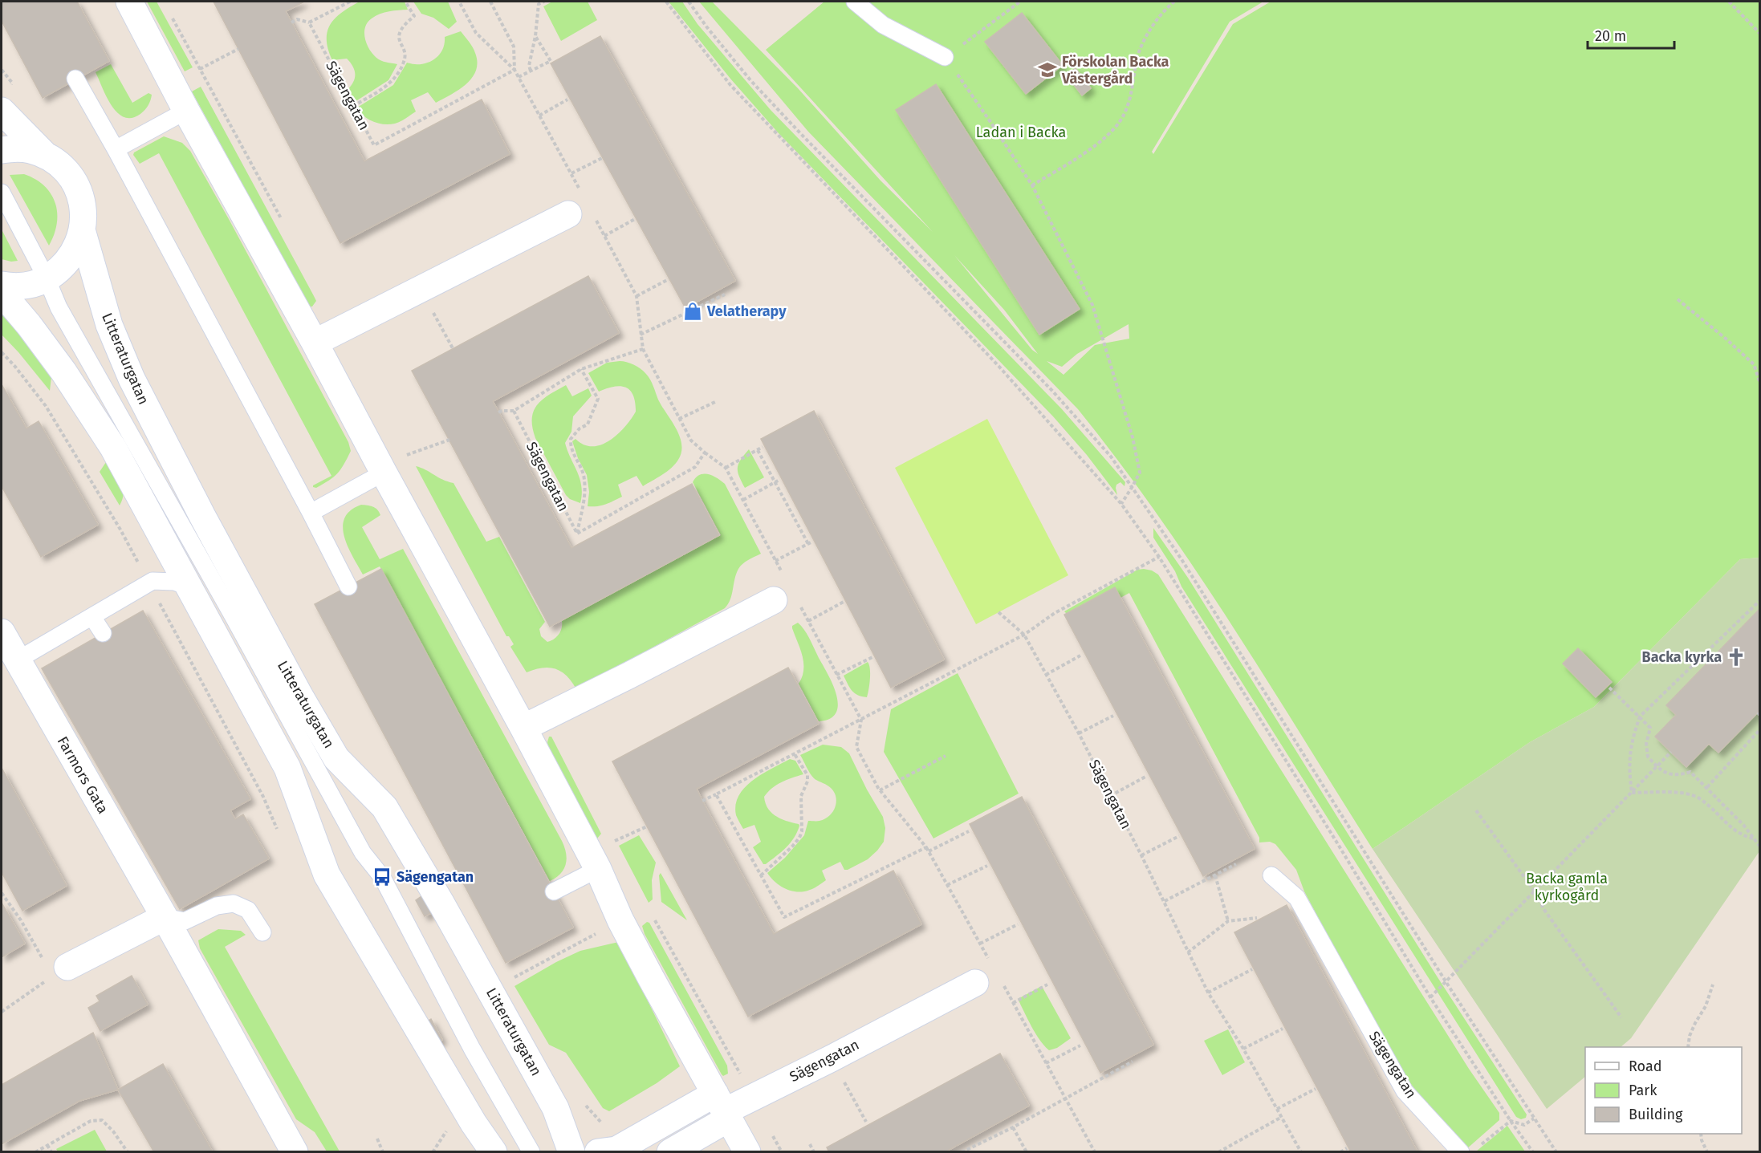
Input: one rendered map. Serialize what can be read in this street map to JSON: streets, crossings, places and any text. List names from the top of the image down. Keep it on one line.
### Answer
{"streets":{"street":["Sägengatan","Litteraturgatan","Farmors Gata"]},"parks":["Ladan i Backa","Backa gamla kyrkogård"],"places":{"school or university":["Förskolan Backa Västergård"],"shop":["Velatherapy"],"church":["Backa kyrka"],"bus stop":["Sägengatan"]},"legend":["Road","Park","Building"],"scale_bar":"20 m"}
